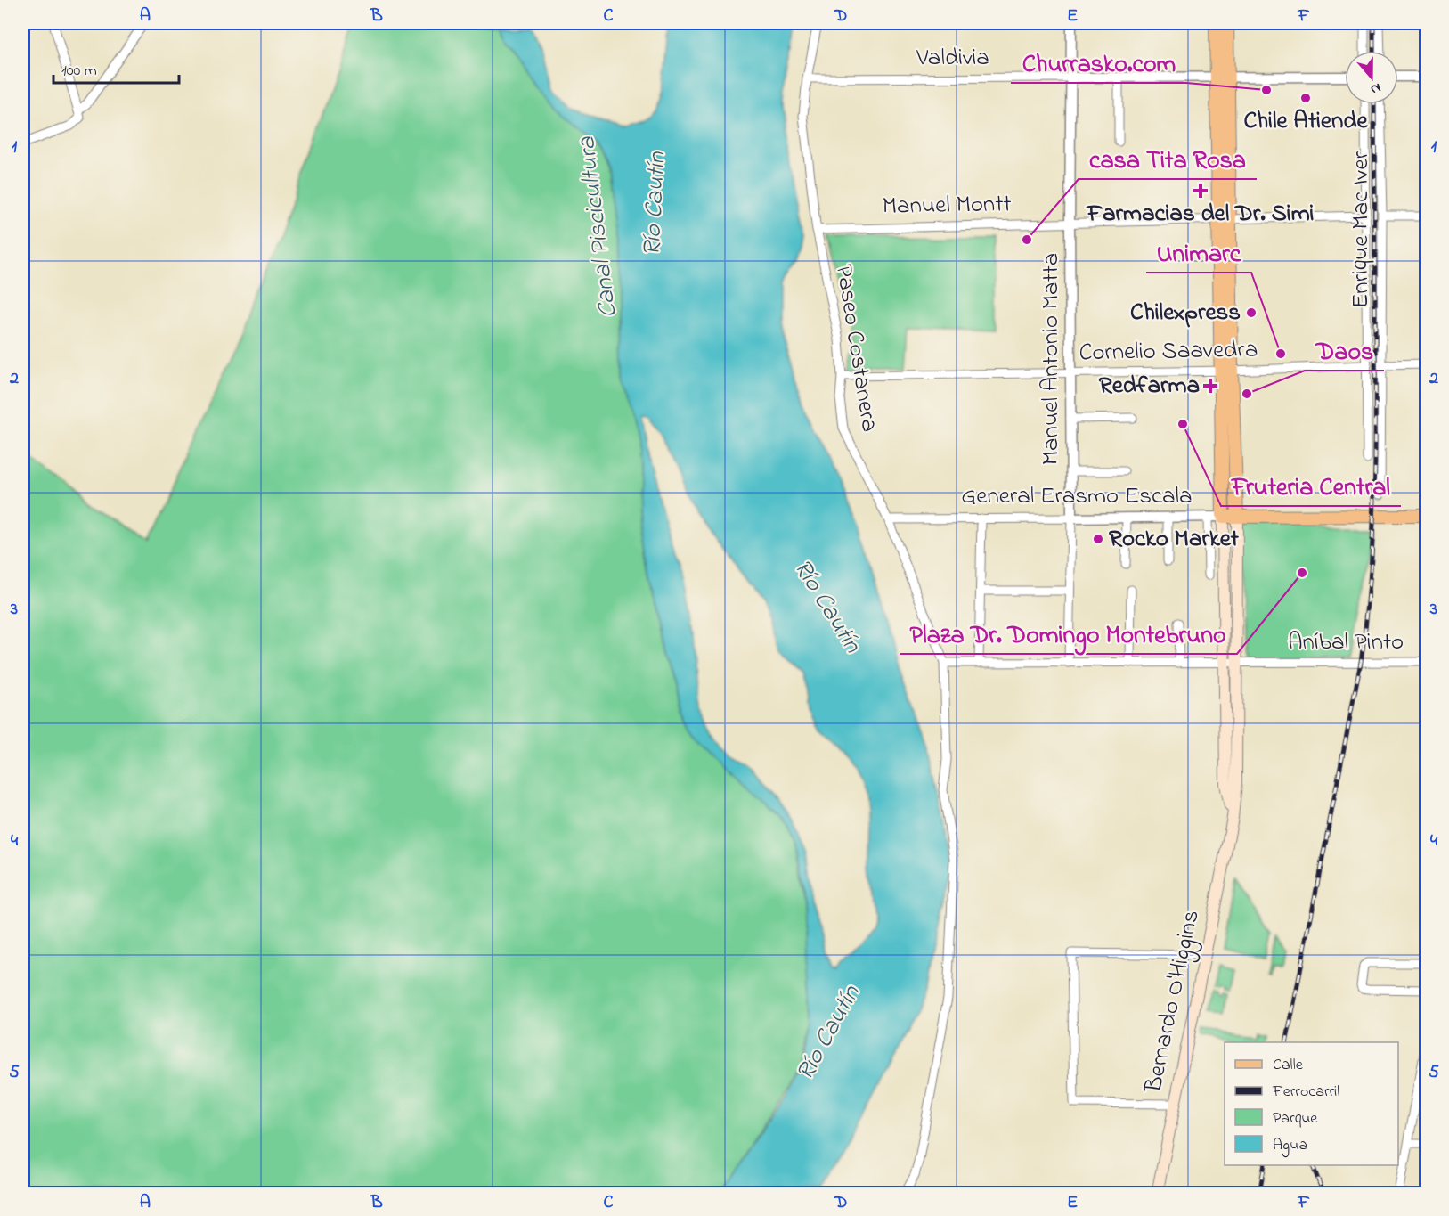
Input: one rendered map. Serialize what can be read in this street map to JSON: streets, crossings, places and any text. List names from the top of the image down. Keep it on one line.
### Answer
{"streets":{"main road":["General Erasmo Escala","Bernardo O'Higgins"],"street":["Valdivia","Manuel Montt","Enrique Mac Iver","Paseo Costanera","Cornelio Saavedra","Manuel Antonio Matta","Aníbal Pinto"]},"crossings":[["Valdivia","Paseo Costanera"],["Valdivia","Manuel Antonio Matta"],["Valdivia","Bernardo O'Higgins"],["Manuel Montt","Enrique Mac Iver"],["Manuel Montt","Paseo Costanera"],["Manuel Montt","Manuel Antonio Matta"],["Manuel Montt","Bernardo O'Higgins"],["Enrique Mac Iver","Cornelio Saavedra"],["Paseo Costanera","Cornelio Saavedra"],["Paseo Costanera","General Erasmo Escala"],["Paseo Costanera","Aníbal Pinto"],["Cornelio Saavedra","Manuel Antonio Matta"],["Cornelio Saavedra","Bernardo O'Higgins"],["Manuel Antonio Matta","General Erasmo Escala"],["Manuel Antonio Matta","Aníbal Pinto"],["General Erasmo Escala","Bernardo O'Higgins"],["Aníbal Pinto","Bernardo O'Higgins"]],"water":["Río Cautín","Canal Piscicultura"],"places":{"other":["Churrasko.com","Chile Atiende","casa Tita Rosa","Chilexpress","Unimarc","Daos","Fruteria Central","Rocko Market","Plaza Dr. Domingo Montebruno"],"health":["Farmacias del Dr. Simi","Redfarma"]},"legend":["Calle","Ferrocarril","Parque","Agua"],"scale_bar":"100 m","north":"bottom","grid":{"columns":["A","B","C","D","E","F"],"rows":["1","2","3","4","5"]}}
